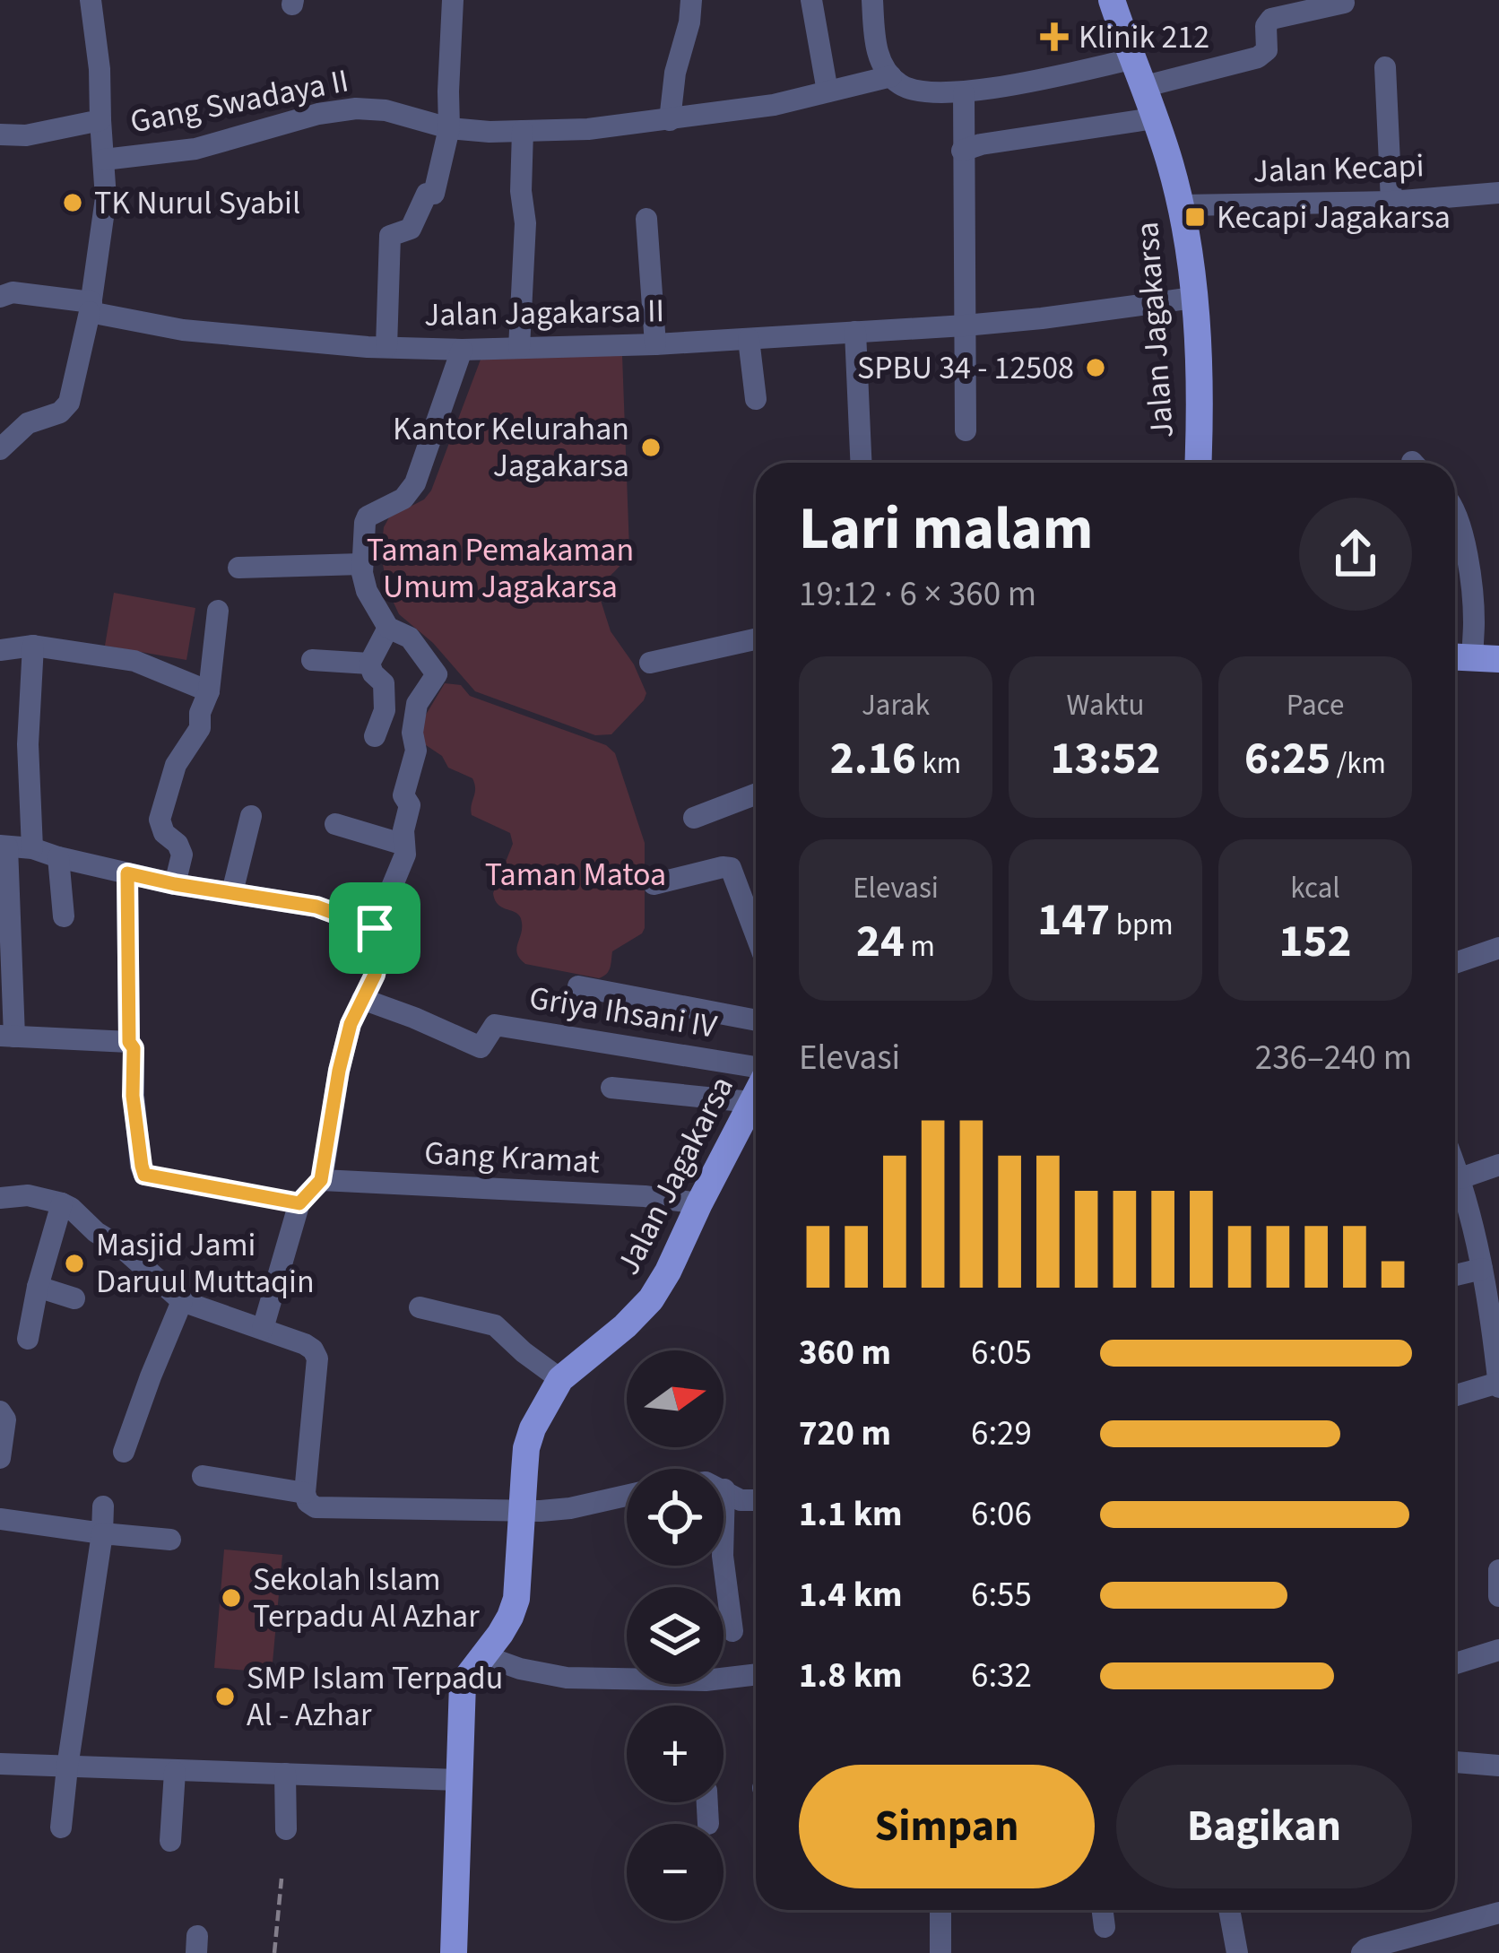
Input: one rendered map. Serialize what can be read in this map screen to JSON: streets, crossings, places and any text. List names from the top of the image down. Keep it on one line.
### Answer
{"streets":{"main road":["Jalan Jagakarsa"],"street":["Gang Swadaya II","Jalan Kecapi","Jalan Jagakarsa II","Griya Ihsani IV","Gang Kramat"]},"crossings":[["Jalan Kecapi","Jalan Jagakarsa"],["Jalan Jagakarsa II","Jalan Jagakarsa"],["Jalan Jagakarsa","Gang Kramat"]],"parks":["Taman Pemakaman Umum Jagakarsa","Taman Matoa"],"places":{"health":["Klinik 212"],"other":["TK Nurul Syabil","SPBU 34 - 12508","Kantor Kelurahan Jagakarsa","Masjid Jami Daruul Muttaqin","Sekolah Islam Terpadu Al Azhar","SMP Islam Terpadu Al - Azhar"],"transit":["Kecapi Jagakarsa"]},"north":"right","page":{"heading":["Lari malam","19:12 · 6 × 360 m"],"stats":[["Jarak","2.16 km"],["Waktu","13:52"],["Pace","6:25 /km"],["Elevasi","24 m"],["147 bpm"],["kcal","152"]],"chart":["Elevasi","236–240 m"],"list":[{"name":"360 m","note":"6:05"},{"name":"720 m","note":"6:29"},{"name":"1.1 km","note":"6:06"},{"name":"1.4 km","note":"6:55"},{"name":"1.8 km","note":"6:32"}],"map_buttons":["+","−"],"buttons":["Simpan","Bagikan"]}}
